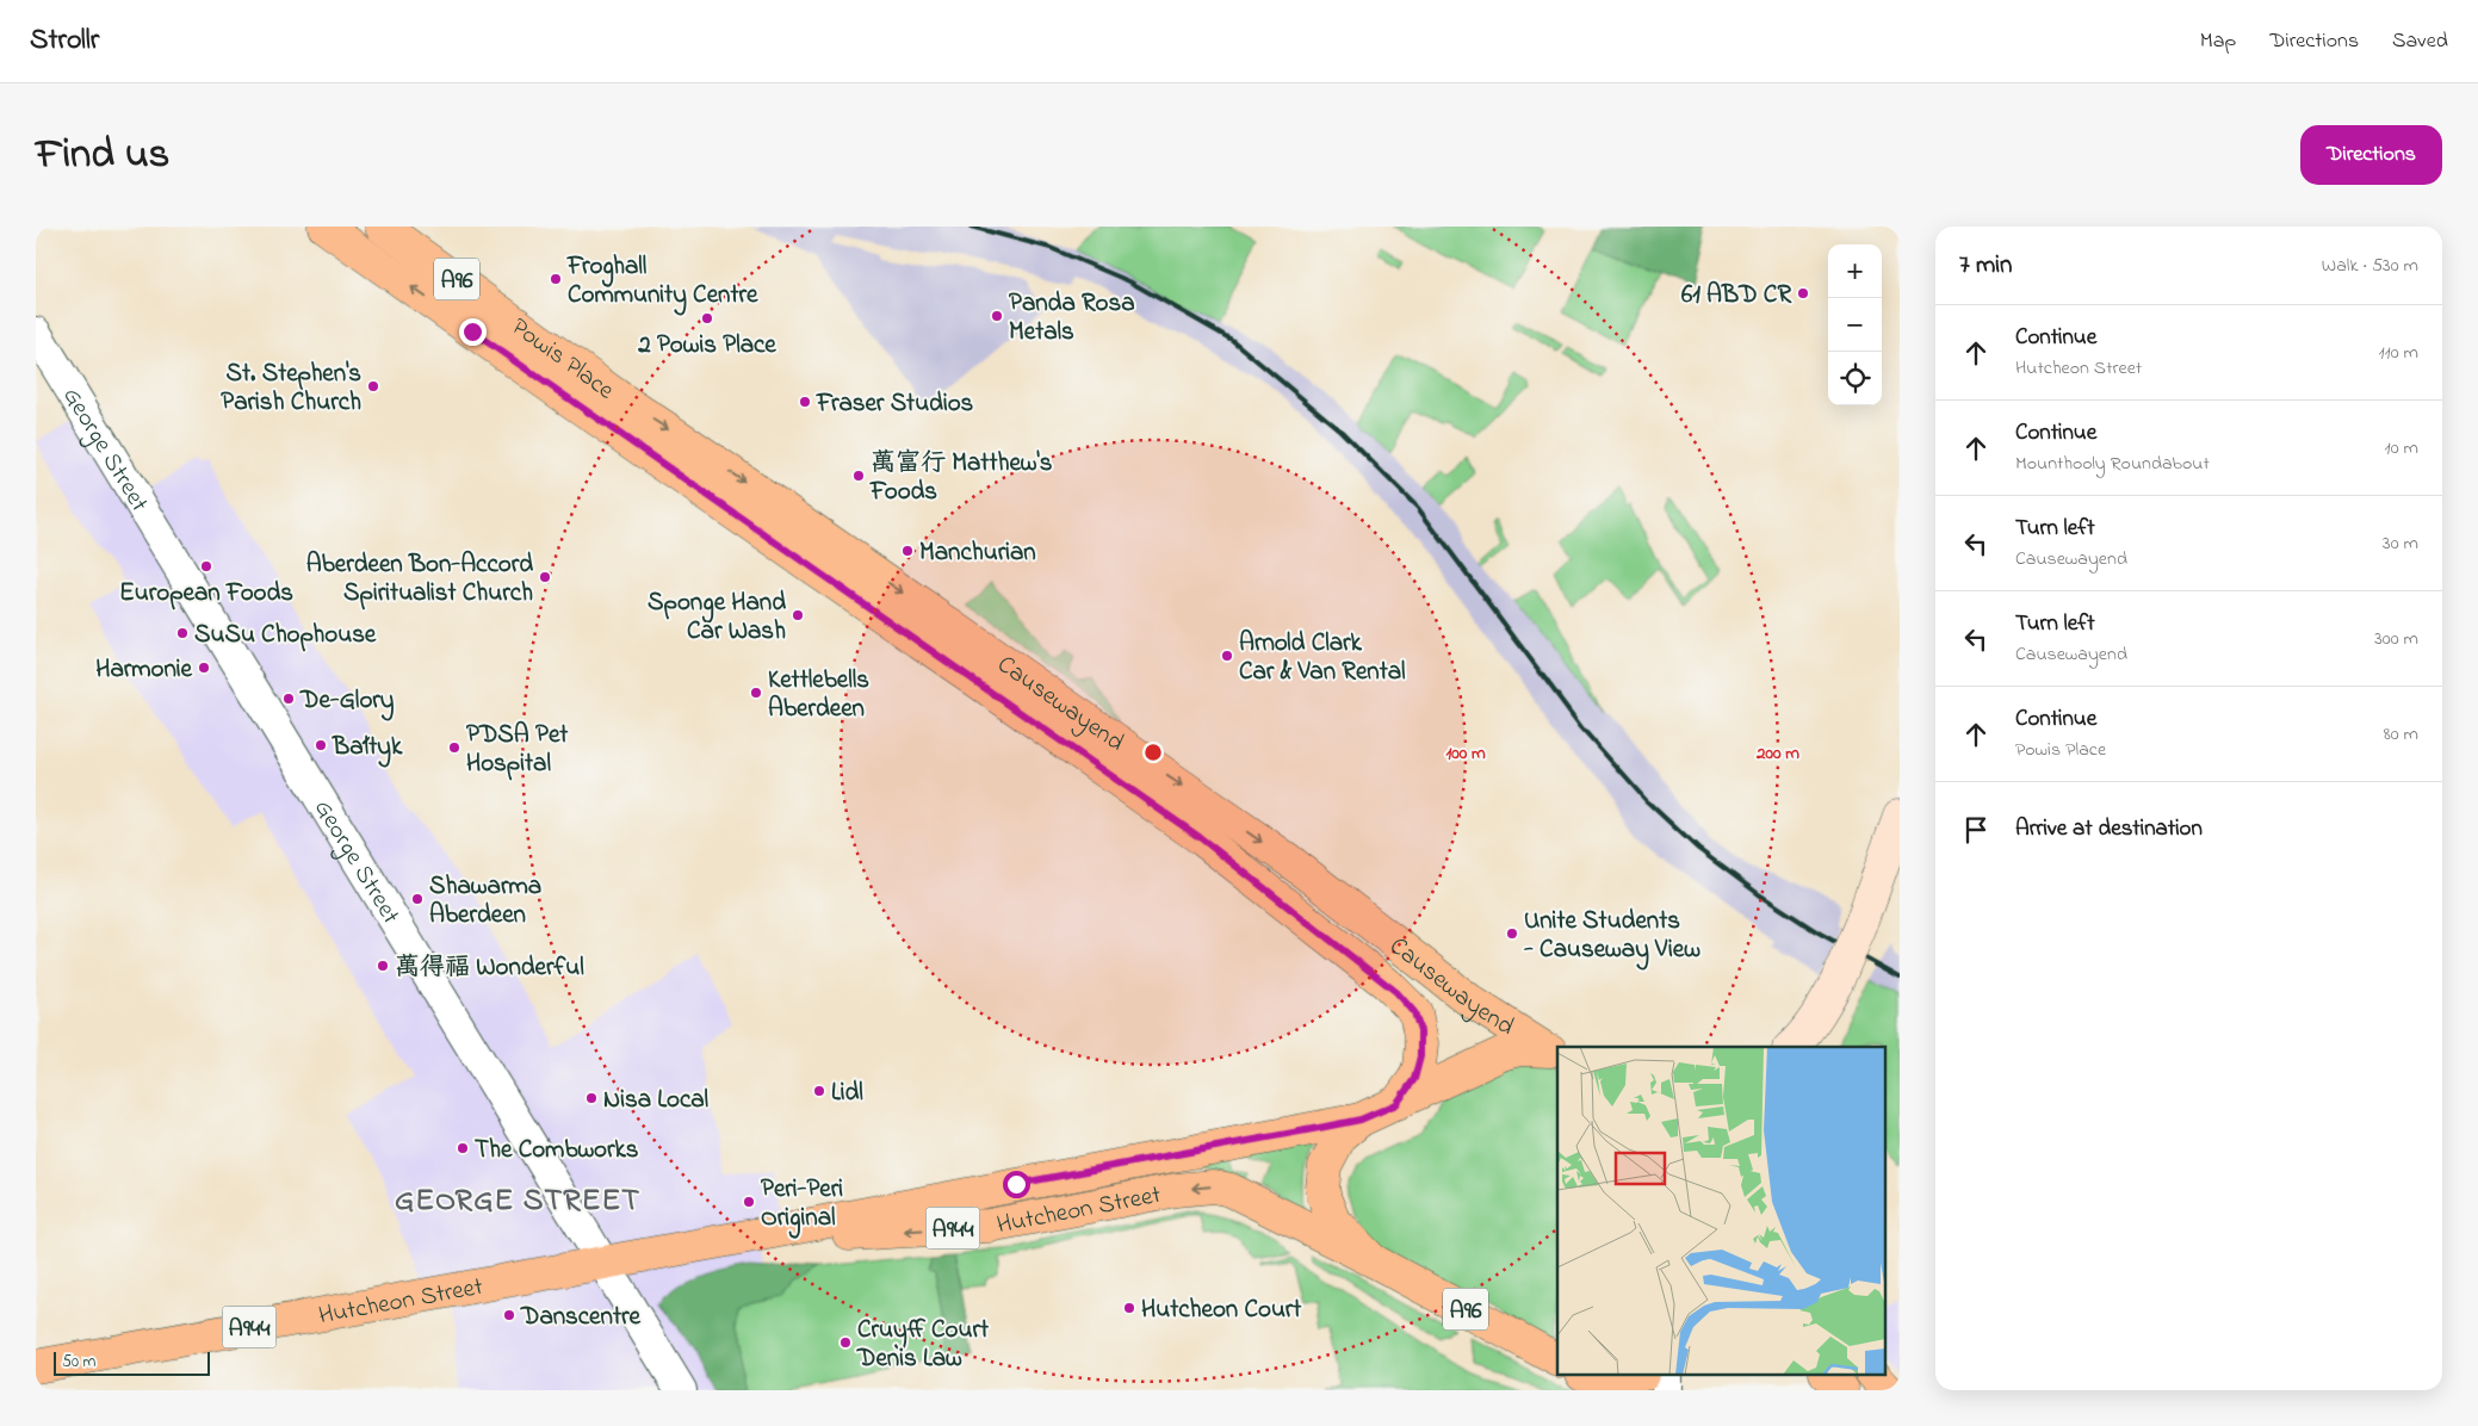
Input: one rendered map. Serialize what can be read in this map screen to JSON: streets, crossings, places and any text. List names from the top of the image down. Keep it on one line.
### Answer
{"streets":{"main road":["A96","Powis Place","Causewayend","Hutcheon Street","A944"],"street":["George Street"]},"crossings":[["A96","Causewayend"],["A96","Hutcheon Street"],["Powis Place","Causewayend"],["George Street","Hutcheon Street"]],"districts":["GEORGE STREET"],"places":["Froghall Community Centre","61 ABD CR","Panda Rosa Metals","2 Powis Place","St. Stephen's Parish Church","Fraser Studios","萬富行 Matthew's Foods","Manchurian","European Foods","Aberdeen Bon-Accord Spiritualist Church","Sponge Hand Car Wash","SuSu Chophouse","Arnold Clark Car & Van Rental","Harmonie","Kettlebells Aberdeen","De-Glory","Bałtyk","PDSA Pet Hospital","Shawarma Aberdeen","Unite Students - Causeway View","萬得福 Wonderful","Lidl","Nisa Local","The Combworks","Peri-Peri Original","Hutcheon Court","Danscentre","Cruyff Court Denis Law"],"scale_bar":"50 m","page":{"header":"Strollr","nav":["Map","Directions","Saved"],"title":"Find us","buttons":"Directions","heading":["7 min","Walk · 530 m"],"map_buttons":["+","−"],"list":[["Continue","Hutcheon Street","110 m"],["Continue","Mounthooly Roundabout","10 m"],["Turn left","Causewayend","30 m"],["Turn left","Causewayend","300 m"],["Continue","Powis Place","80 m"],"Arrive at destination"],"scale":"50 m"},"rings":["100 m","200 m"]}
